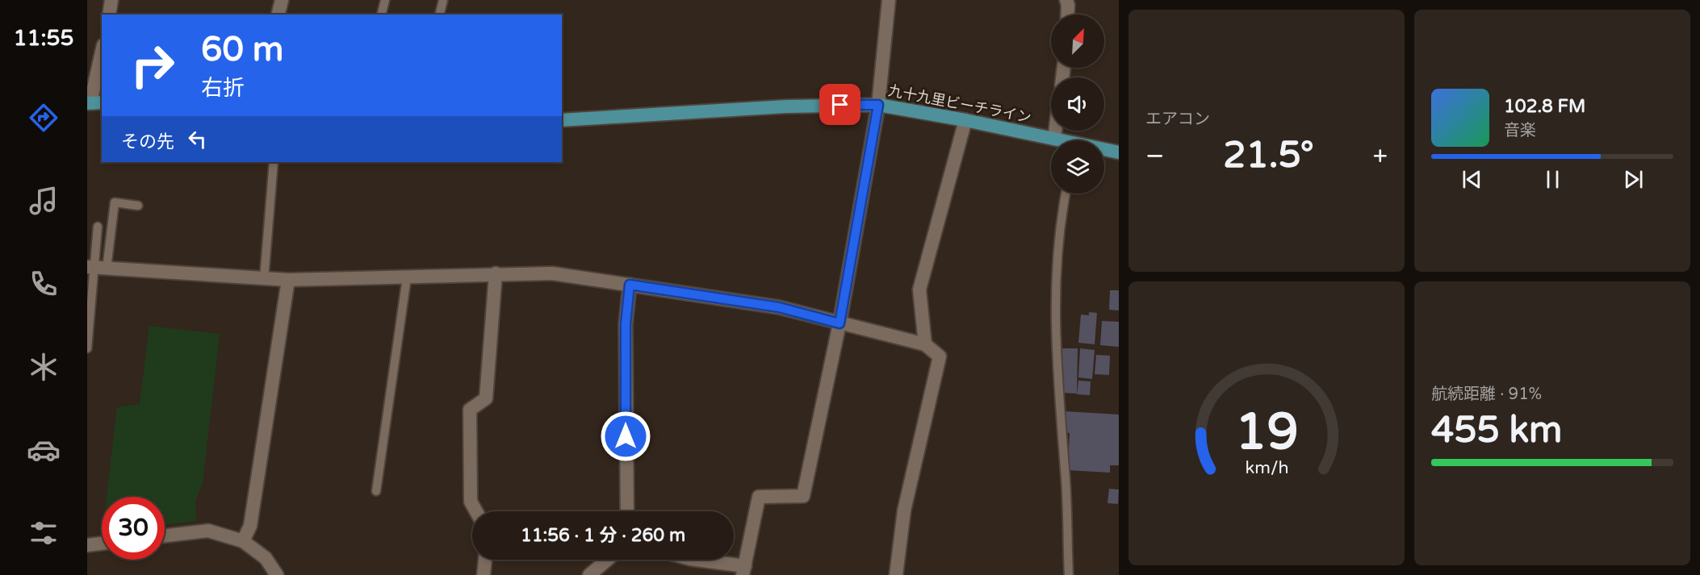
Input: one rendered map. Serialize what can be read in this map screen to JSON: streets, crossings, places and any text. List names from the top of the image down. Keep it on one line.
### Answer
{"streets":{"main road":["九十九里ビーチライン"]},"north":"top right","page":{"tabs":"11:55","tile":["エアコン",["航続距離 · 91%","455 km"]],"turn":["60 m","右折"],"song":["102.8 FM","音楽"],"then":"その先","heat":["−","21.5°","+"],"limit":"30","trip":"11:56 · 1 分 · 260 m","gauge":["19","km/h"]}}
